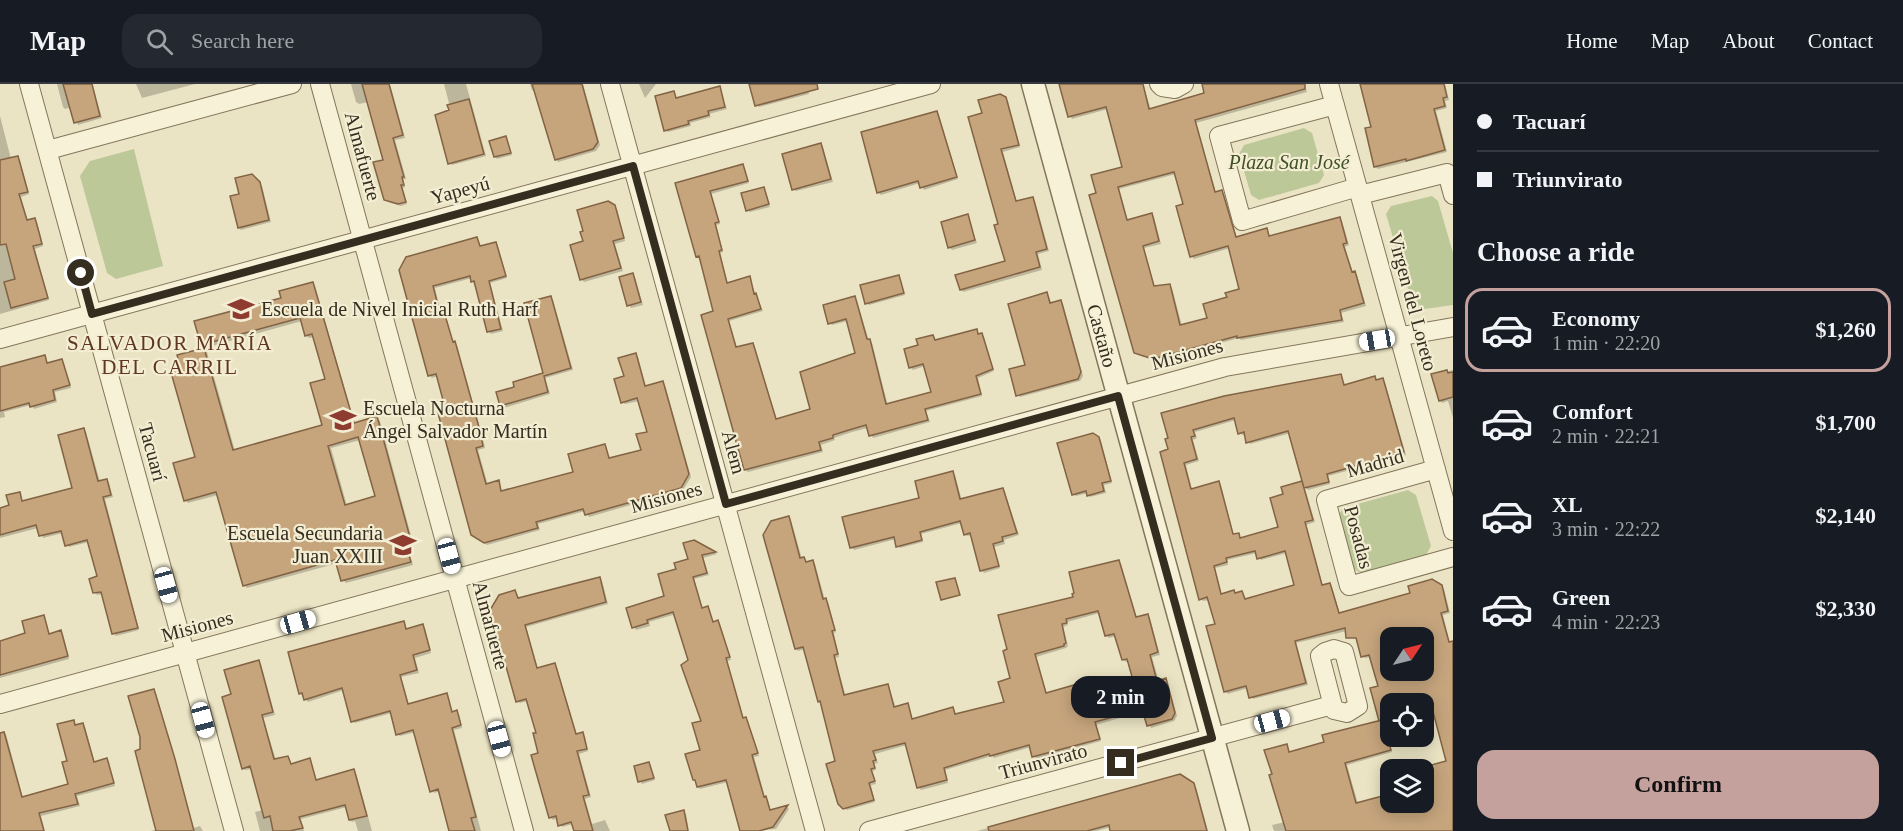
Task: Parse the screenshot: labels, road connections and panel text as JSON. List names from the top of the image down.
{
  "streets": {
    "street": [
      "Almafuerte",
      "Yapeyú",
      "Virgen del Loreto",
      "Castaño",
      "Misiones",
      "Tacuarí",
      "Alem",
      "Madrid",
      "Posadas",
      "Triunvirato"
    ]
  },
  "crossings": [
    ["Almafuerte", "Yapeyú"],
    ["Almafuerte", "Misiones"],
    ["Yapeyú", "Tacuarí"],
    ["Yapeyú", "Alem"],
    ["Virgen del Loreto", "Misiones"],
    ["Virgen del Loreto", "Madrid"],
    ["Castaño", "Misiones"],
    ["Castaño", "Triunvirato"],
    ["Misiones", "Tacuarí"],
    ["Misiones", "Alem"],
    ["Madrid", "Posadas"]
  ],
  "districts": ["SALVADOR MARÍA DEL CARRIL"],
  "parks": ["Plaza San José"],
  "places": {
    "school or university": ["Escuela de Nivel Inicial Ruth Harf", "Escuela Nocturna Ángel Salvador Martín", "Escuela Secundaria Juan XXIII"]
  },
  "north": "top right",
  "page": {
    "header": "Map",
    "search": "Search here",
    "nav": [
      "Home",
      "Map",
      "About",
      "Contact"
    ],
    "banner": ["Tacuarí", "Triunvirato"],
    "heading": "Choose a ride",
    "list": [
      {
        "name": "Economy",
        "note": "1 min · 22:20",
        "value": "$1,260"
      },
      {
        "name": "Comfort",
        "note": "2 min · 22:21",
        "value": "$1,700"
      },
      {
        "name": "XL",
        "note": "3 min · 22:22",
        "value": "$2,140"
      },
      {
        "name": "Green",
        "note": "4 min · 22:23",
        "value": "$2,330"
      }
    ],
    "bubble": "2 min",
    "buttons": "Confirm"
  }
}
